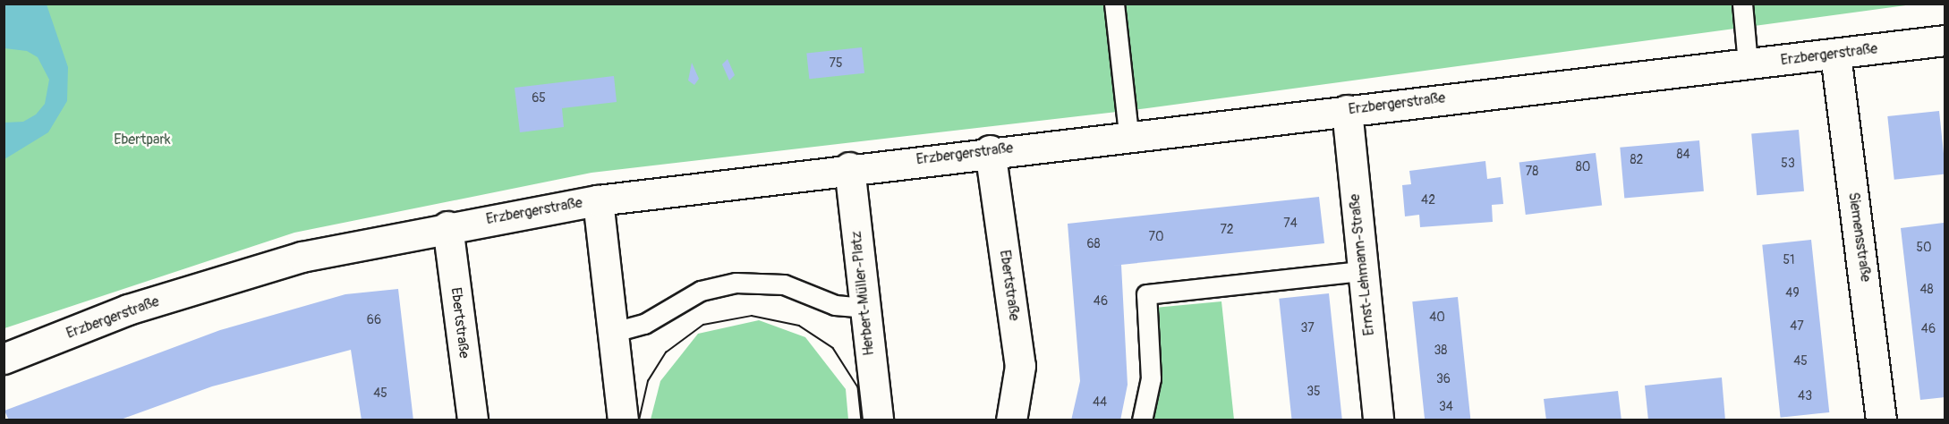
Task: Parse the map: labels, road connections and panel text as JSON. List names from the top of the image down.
{
  "streets": {
    "street": [
      "Erzbergerstraße",
      "Siemensstraße",
      "Ernst-Lehmann-Straße",
      "Ebertstraße",
      "Herbert-Müller-Platz"
    ]
  },
  "crossings": [
    ["Erzbergerstraße", "Siemensstraße"],
    ["Erzbergerstraße", "Ernst-Lehmann-Straße"],
    ["Erzbergerstraße", "Ebertstraße"],
    ["Erzbergerstraße", "Herbert-Müller-Platz"]
  ],
  "parks": ["Ebertpark"],
  "house_numbers": [
    "75",
    "65",
    "84",
    "82",
    "53",
    "80",
    "78",
    "42",
    "74",
    "72",
    "70",
    "68",
    "50",
    "51",
    "48",
    "49",
    "46",
    "40",
    "66",
    "47",
    "37",
    "46",
    "38",
    "45",
    "36",
    "35",
    "45",
    "43",
    "44",
    "34"
  ]
}
